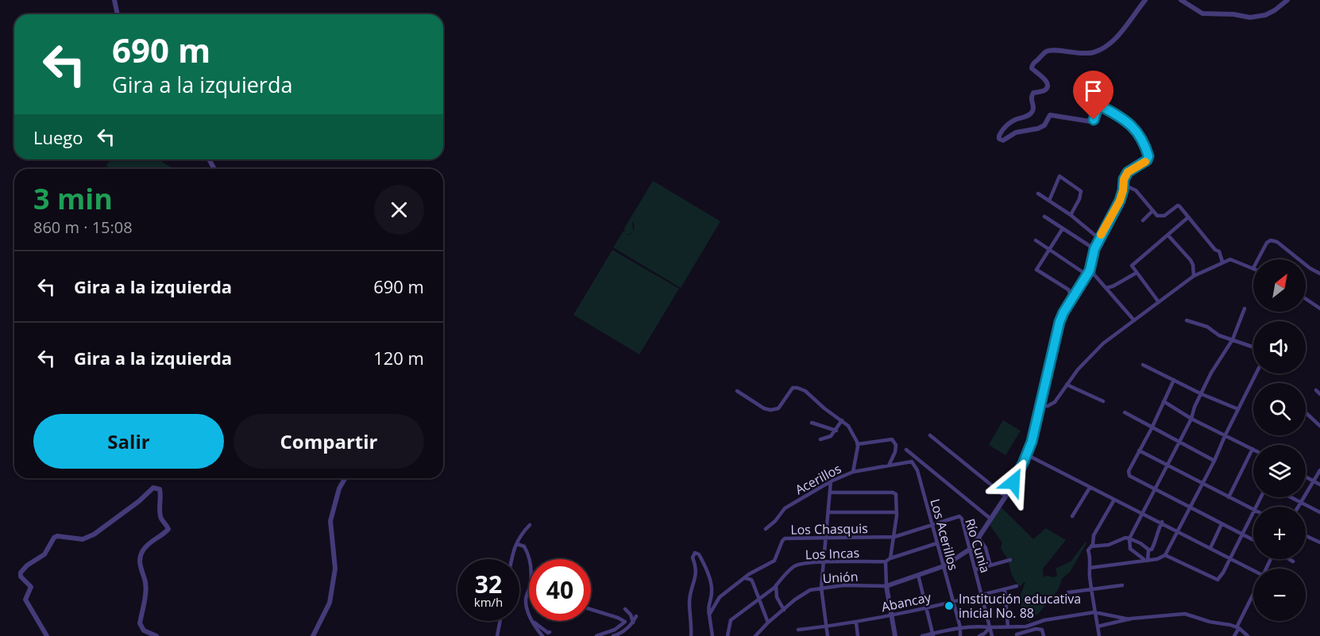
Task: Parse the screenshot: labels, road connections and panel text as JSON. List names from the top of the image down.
{
  "streets": {
    "street": [
      "Acerillos",
      "Los Chasquis",
      "Los Acerillos",
      "Río Cunia",
      "Los Incas",
      "Unión",
      "Abancay"
    ]
  },
  "crossings": [
    ["Acerillos", "Los Acerillos"],
    ["Los Chasquis", "Los Acerillos"],
    ["Los Chasquis", "Río Cunia"],
    ["Los Acerillos", "Río Cunia"],
    ["Los Acerillos", "Abancay"],
    ["Río Cunia", "Abancay"]
  ],
  "places": ["Institución educativa inicial No. 88"],
  "north": "top right",
  "page": {
    "turn": ["690 m", "Gira a la izquierda"],
    "then": "Luego",
    "heading": ["3 min", "860 m · 15:08"],
    "list": [
      {
        "name": "Gira a la izquierda",
        "value": "690 m"
      },
      {
        "name": "Gira a la izquierda",
        "value": "120 m"
      }
    ],
    "map_buttons": ["+", "−"],
    "buttons": ["Salir", "Compartir"],
    "speed": "32 km/h",
    "limit": "40"
  }
}
